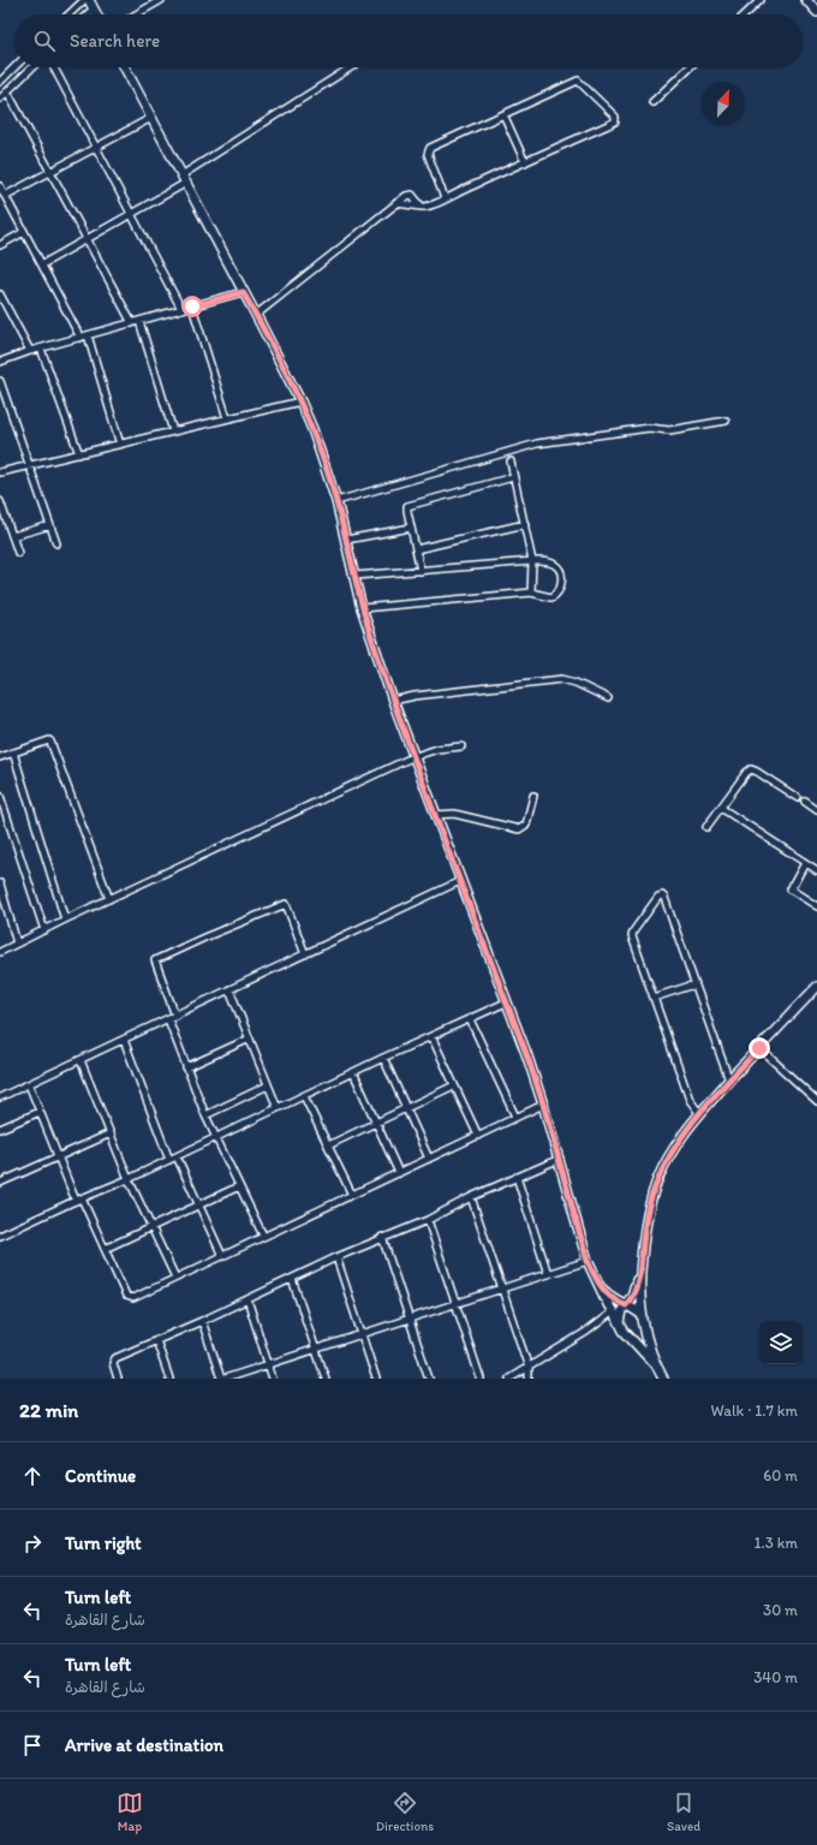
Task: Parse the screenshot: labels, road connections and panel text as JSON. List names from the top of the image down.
{
  "north": "top right",
  "page": {
    "search": "Search here",
    "heading": ["22 min", "Walk · 1.7 km"],
    "list": [
      ["Continue", "60 m"],
      ["Turn right", "1.3 km"],
      ["Turn left", "شارع القاهرة", "30 m"],
      ["Turn left", "شارع القاهرة", "340 m"],
      "Arrive at destination"
    ],
    "nav": ["Map", "Directions", "Saved"]
  }
}
